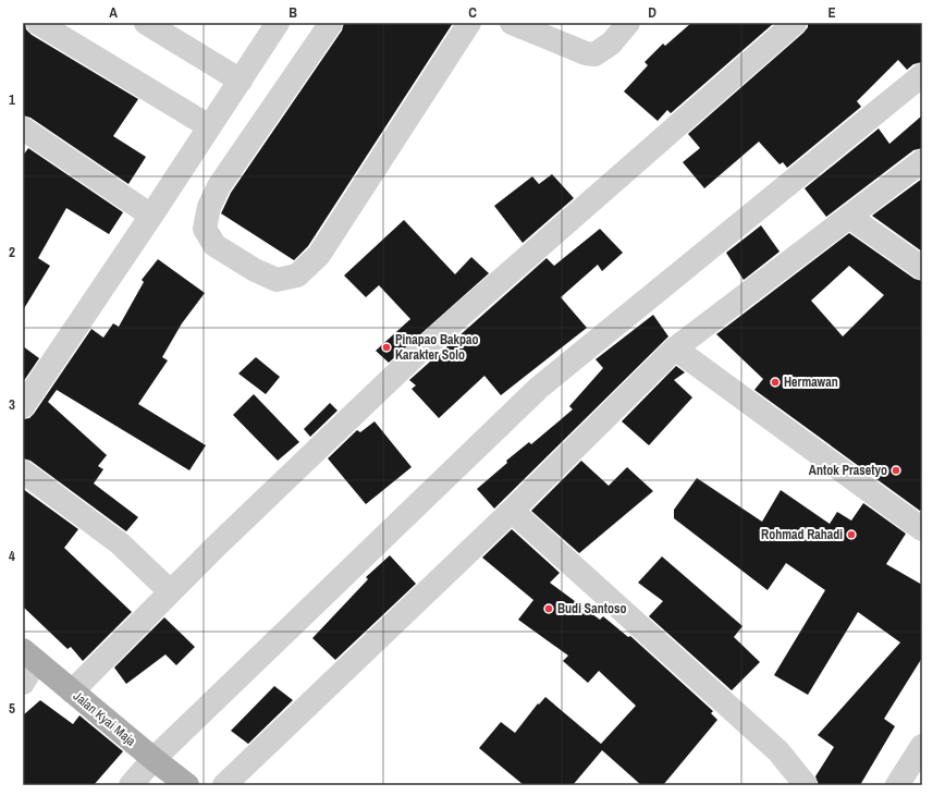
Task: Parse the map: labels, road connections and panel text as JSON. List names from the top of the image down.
{
  "streets": {
    "main road": ["Jalan Kyai Maja"]
  },
  "places": [
    "Pinapao Bakpao Karakter Solo",
    "Hermawan",
    "Antok Prasetyo",
    "Rohmad Rahadi",
    "Budi Santoso"
  ],
  "grid": {
    "columns": [
      "A",
      "B",
      "C",
      "D",
      "E"
    ],
    "rows": [
      "1",
      "2",
      "3",
      "4",
      "5"
    ]
  }
}
